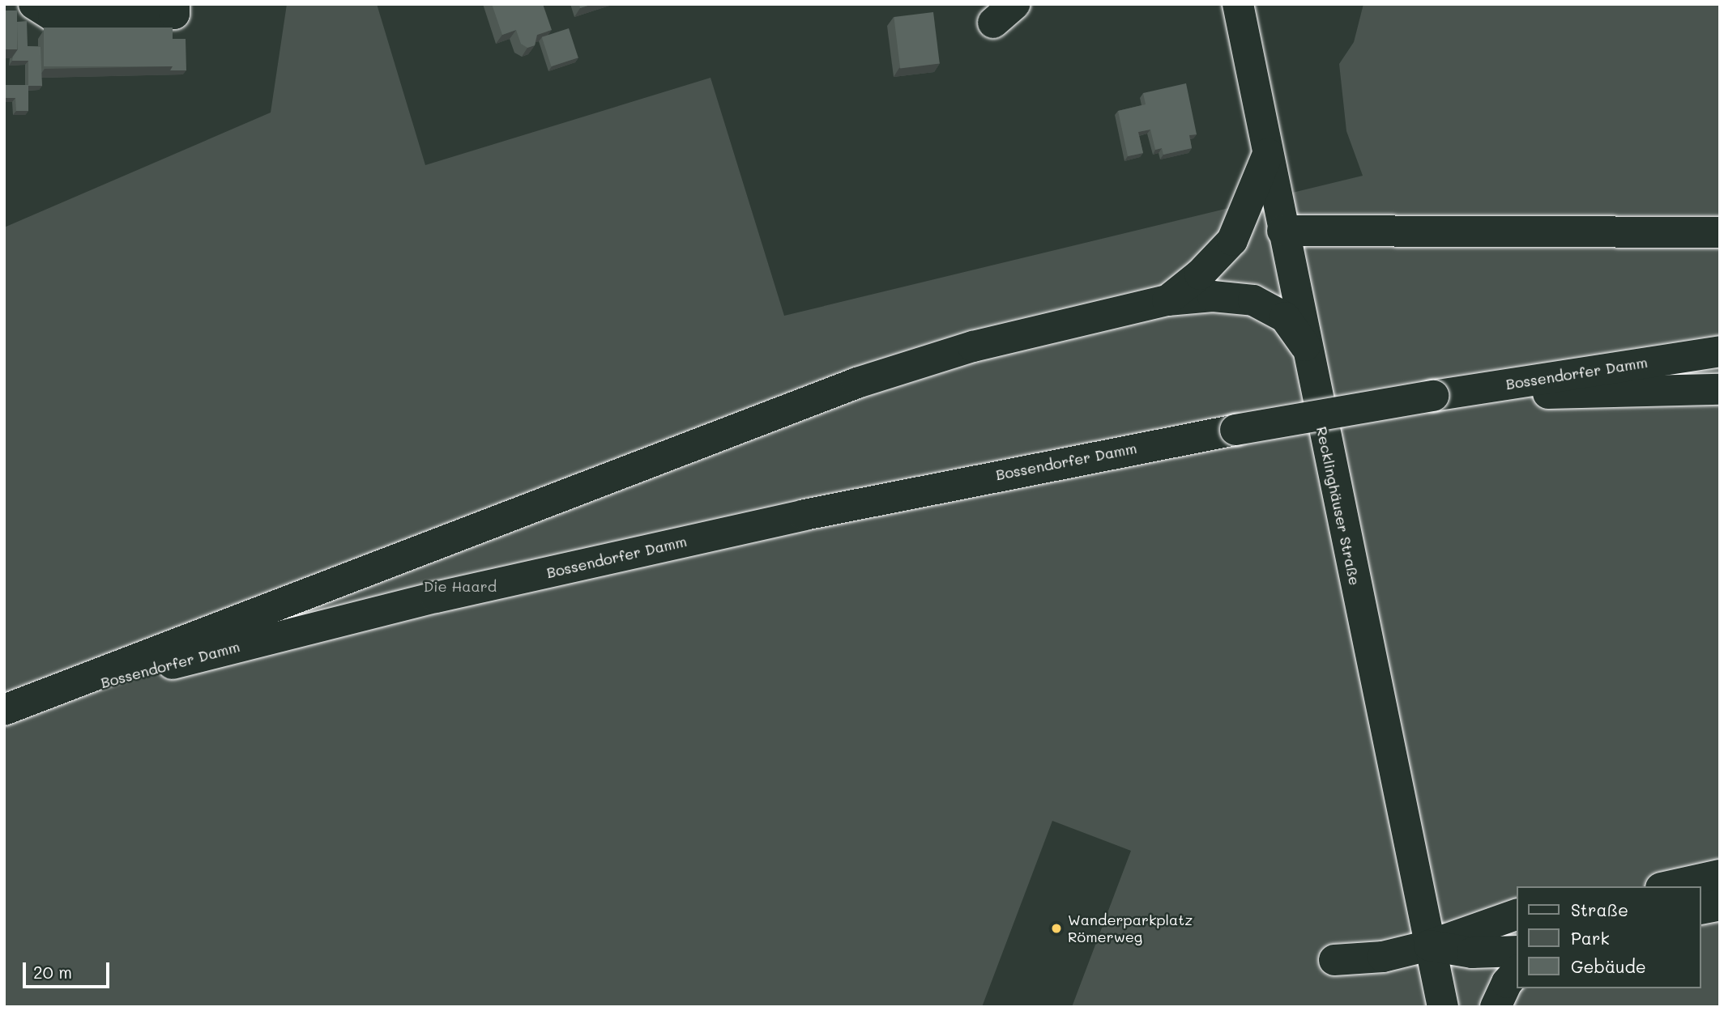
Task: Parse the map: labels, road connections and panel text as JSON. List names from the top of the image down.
{
  "streets": {
    "main road": ["Bossendorfer Damm", "Recklinghäuser Straße"]
  },
  "parks": ["Die Haard"],
  "places": ["Wanderparkplatz Römerweg"],
  "legend": ["Straße", "Park", "Gebäude"],
  "scale_bar": "20 m"
}
